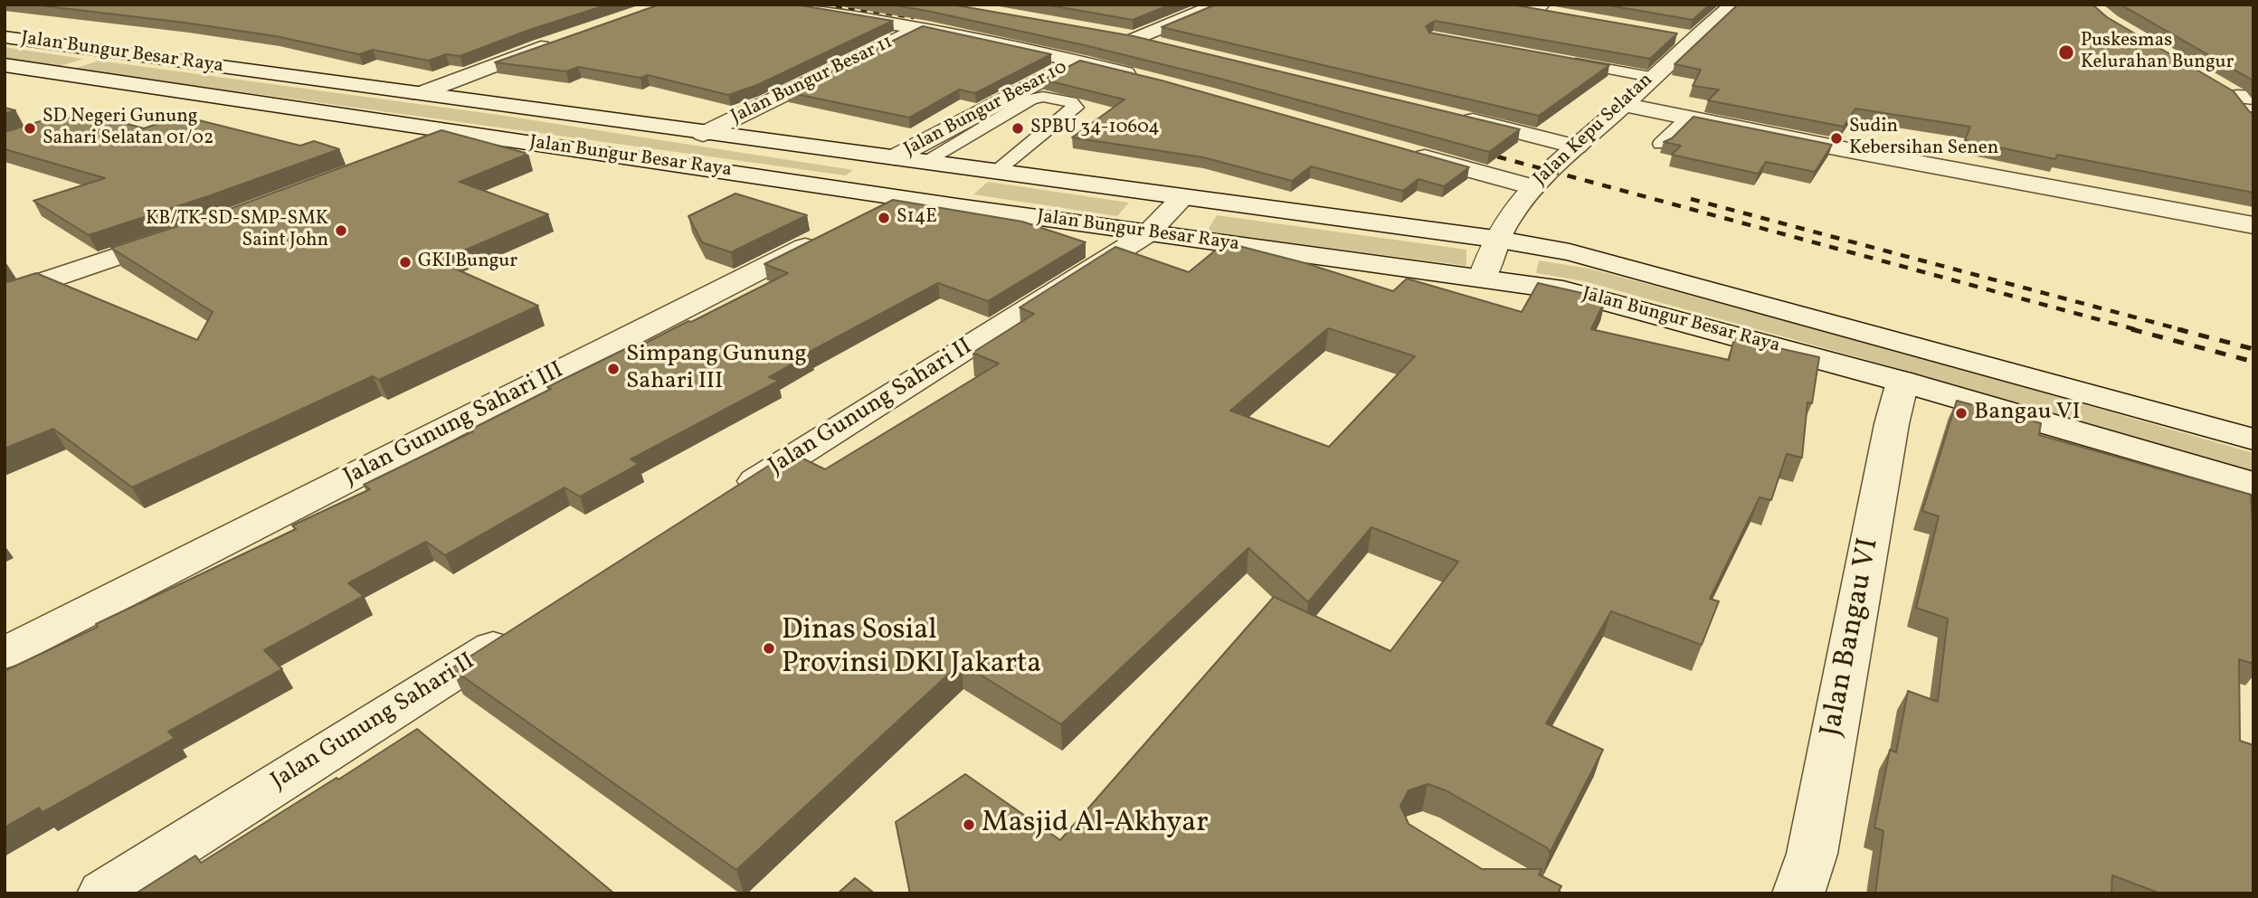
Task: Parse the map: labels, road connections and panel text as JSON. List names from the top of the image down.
{
  "streets": {
    "street": [
      "Jalan Bungur Besar Raya",
      "Jalan Bungur Besar 11",
      "Jalan Bungur Besar 10",
      "Jalan Kepu Selatan",
      "Jalan Gunung Sahari II",
      "Jalan Gunung Sahari III",
      "Jalan Bangau VI"
    ]
  },
  "crossings": [
    ["Jalan Bungur Besar Raya", "Jalan Bungur Besar 11"],
    ["Jalan Bungur Besar Raya", "Jalan Bungur Besar 10"],
    ["Jalan Bungur Besar Raya", "Jalan Kepu Selatan"],
    ["Jalan Bungur Besar Raya", "Jalan Gunung Sahari II"],
    ["Jalan Bungur Besar Raya", "Jalan Gunung Sahari III"],
    ["Jalan Bungur Besar Raya", "Jalan Bangau VI"]
  ],
  "places": [
    "Puskesmas Kelurahan Bungur",
    "SD Negeri Gunung Sahari Selatan 01/02",
    "SPBU 34-10604",
    "Sudin Kebersihan Senen",
    "S14E",
    "KB/TK-SD-SMP-SMK Saint John",
    "GKI Bungur",
    "Simpang Gunung Sahari III",
    "Bangau VI",
    "Dinas Sosial Provinsi DKI Jakarta",
    "Masjid Al-Akhyar"
  ]
}
